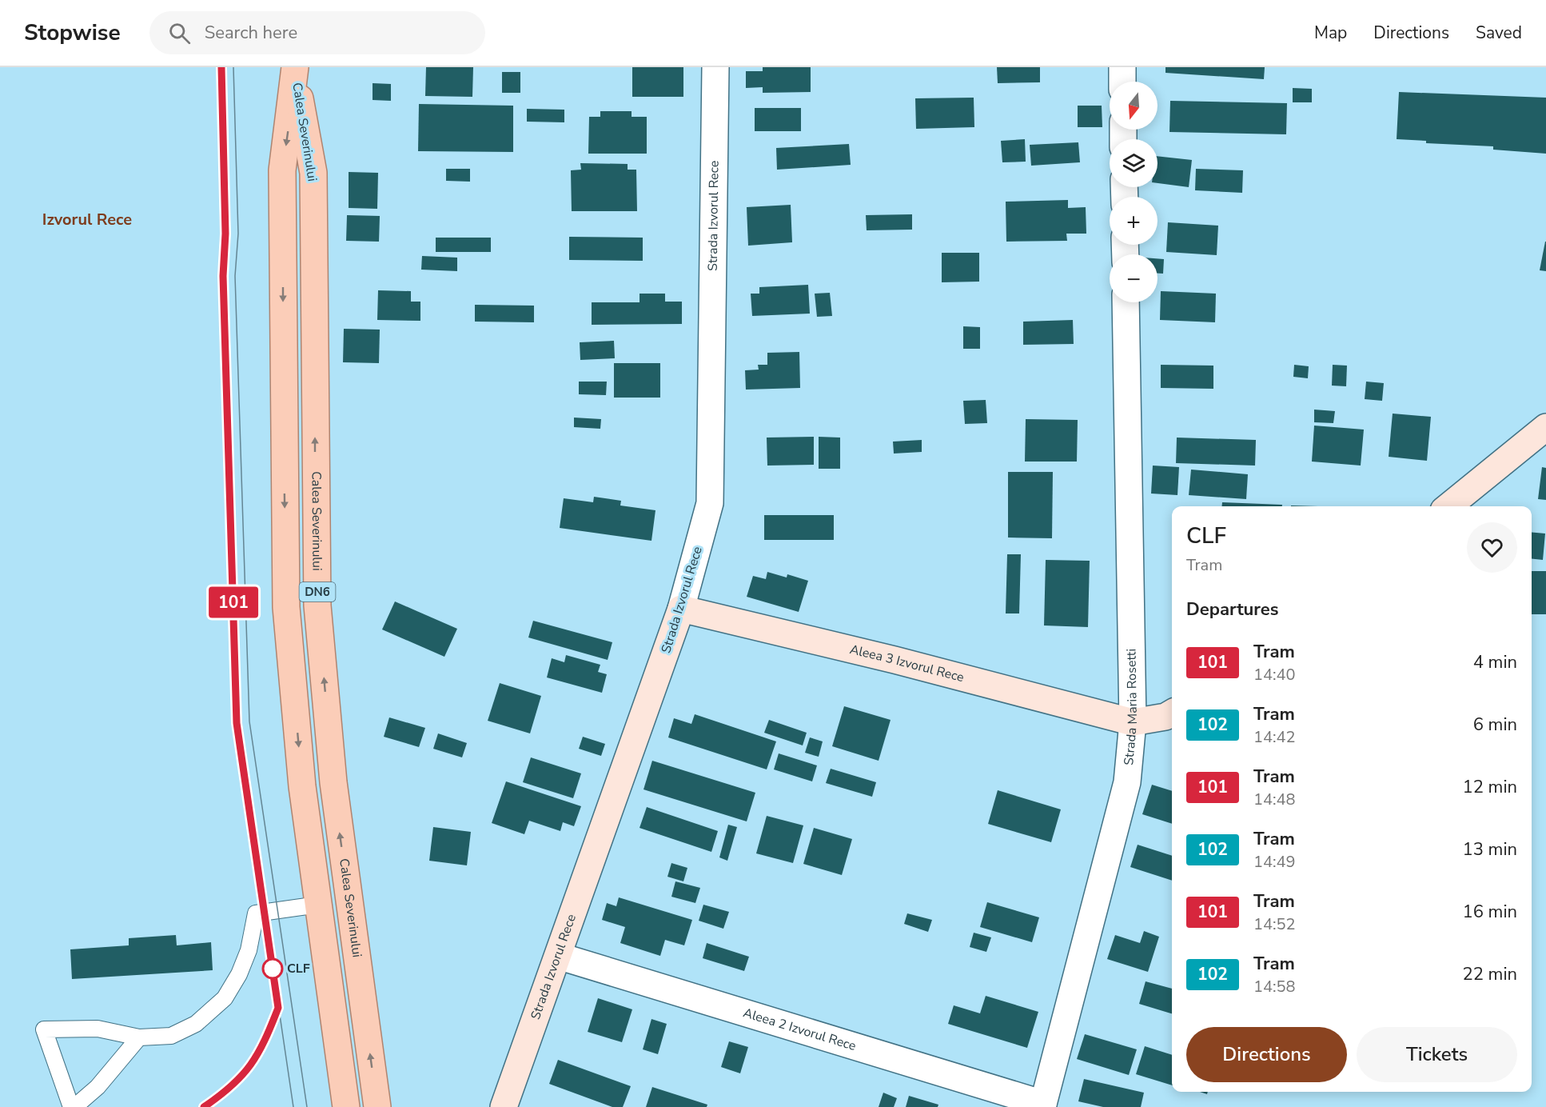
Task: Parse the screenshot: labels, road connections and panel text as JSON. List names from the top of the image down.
{
  "streets": {
    "main road": ["Calea Severinului", "DN6"],
    "street": [
      "Strada Izvorul Rece",
      "Aleea 3 Izvorul Rece",
      "Strada Maria Rosetti",
      "Aleea 2 Izvorul Rece"
    ]
  },
  "crossings": [
    ["Strada Izvorul Rece", "Aleea 3 Izvorul Rece"],
    ["Strada Izvorul Rece", "Aleea 2 Izvorul Rece"],
    ["Aleea 3 Izvorul Rece", "Strada Maria Rosetti"],
    ["Strada Maria Rosetti", "Aleea 2 Izvorul Rece"]
  ],
  "districts": ["Izvorul Rece"],
  "places": ["CLF"],
  "lines": ["tram line 101"],
  "north": "bottom",
  "page": {
    "header": "Stopwise",
    "search": "Search here",
    "nav": ["Map", "Directions", "Saved"],
    "on_map": "101",
    "map_buttons": ["+", "−"],
    "heading": [
      ["CLF", "Tram"],
      "Departures"
    ],
    "list": [
      {
        "mark": "101",
        "name": "Tram",
        "note": "14:40",
        "value": "4 min"
      },
      {
        "mark": "102",
        "name": "Tram",
        "note": "14:42",
        "value": "6 min"
      },
      {
        "mark": "101",
        "name": "Tram",
        "note": "14:48",
        "value": "12 min"
      },
      {
        "mark": "102",
        "name": "Tram",
        "note": "14:49",
        "value": "13 min"
      },
      {
        "mark": "101",
        "name": "Tram",
        "note": "14:52",
        "value": "16 min"
      },
      {
        "mark": "102",
        "name": "Tram",
        "note": "14:58",
        "value": "22 min"
      }
    ],
    "buttons": ["Directions", "Tickets"]
  }
}
